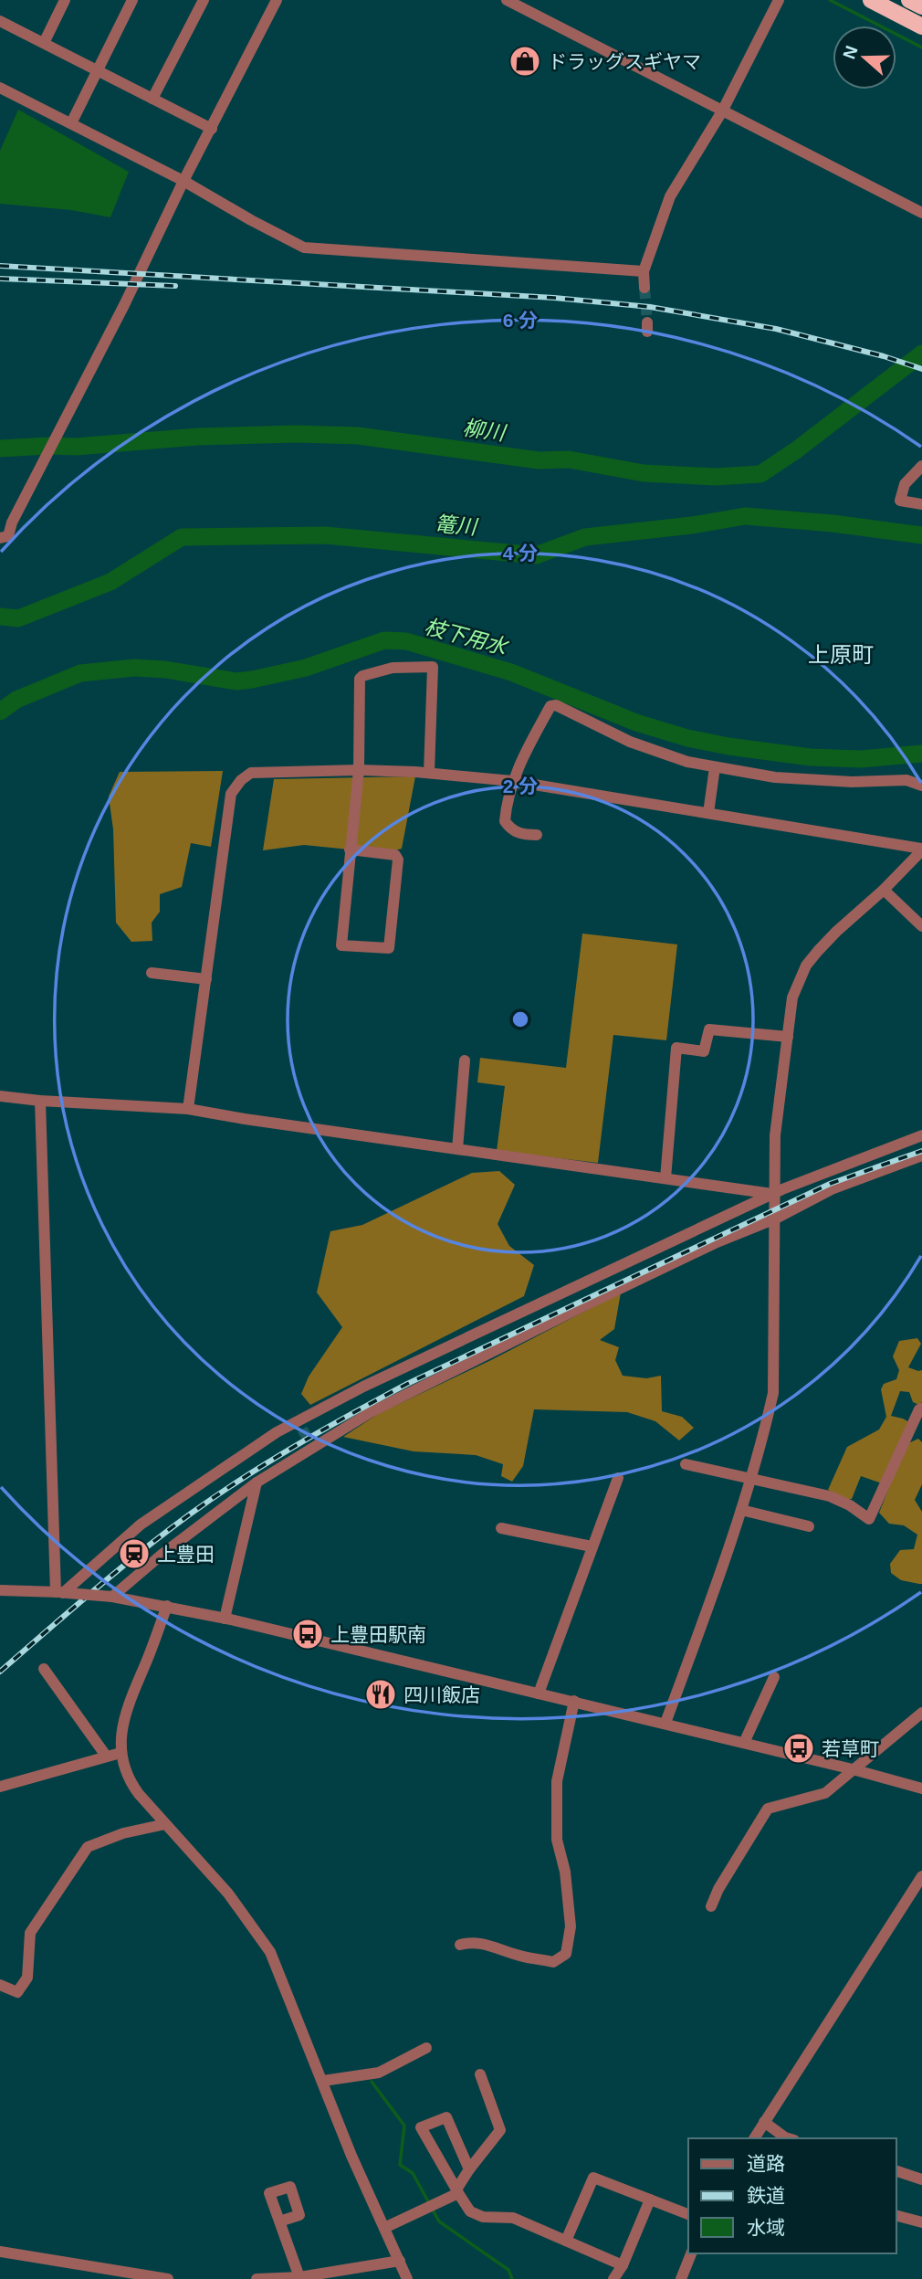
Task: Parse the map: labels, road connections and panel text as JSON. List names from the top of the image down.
{
  "districts": ["上原町"],
  "water": ["柳川", "篭川", "枝下用水"],
  "places": {
    "shop": ["ドラッグスギヤマ"],
    "station": ["上豊田"],
    "bus stop": ["上豊田駅南", "若草町"],
    "restaurant": ["四川飯店"]
  },
  "legend": ["道路", "鉄道", "水域"],
  "north": "left",
  "rings": ["6 分", "4 分", "2 分"]
}
